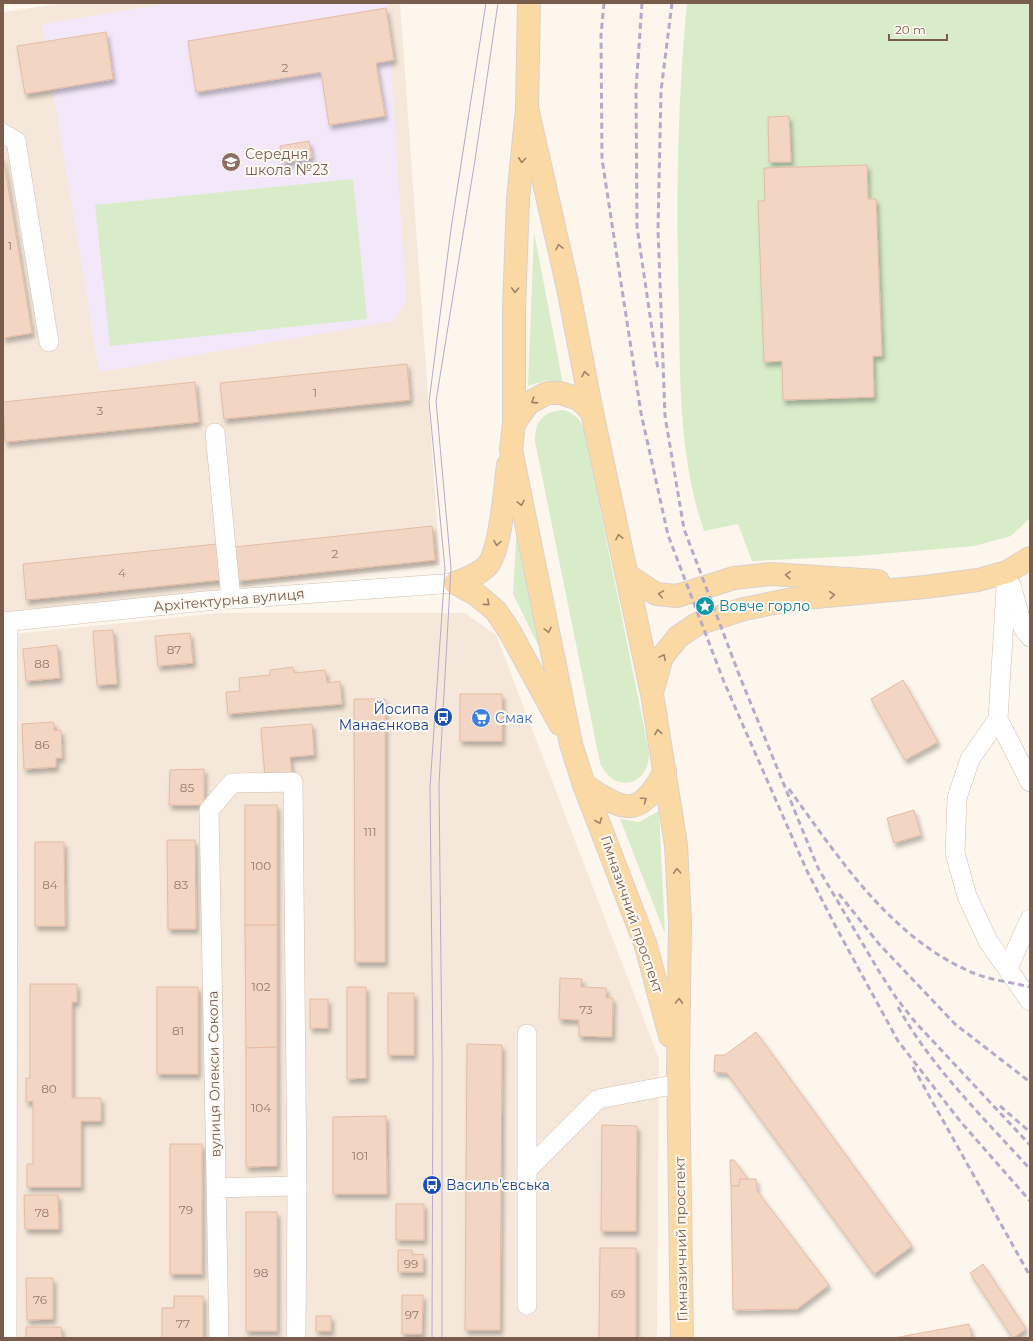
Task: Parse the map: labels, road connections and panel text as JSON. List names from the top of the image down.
{
  "streets": {
    "main road": ["Гімназичний проспект"],
    "street": ["Архітектурна вулиця", "вулиця Олекси Сокола"]
  },
  "places": {
    "school or university": ["Середня школа №23"],
    "place": ["Вовче горло"],
    "bus stop": ["Йосипа Манаєнкова", "Василь'євська"],
    "supermarket": ["Смак"]
  },
  "house_numbers": [
    "2",
    "1",
    "1",
    "3",
    "2",
    "4",
    "87",
    "88",
    "86",
    "85",
    "111",
    "100",
    "84",
    "83",
    "102",
    "73",
    "81",
    "80",
    "104",
    "101",
    "79",
    "78",
    "99",
    "98",
    "69",
    "76",
    "97",
    "77"
  ],
  "scale_bar": "20 m"
}
